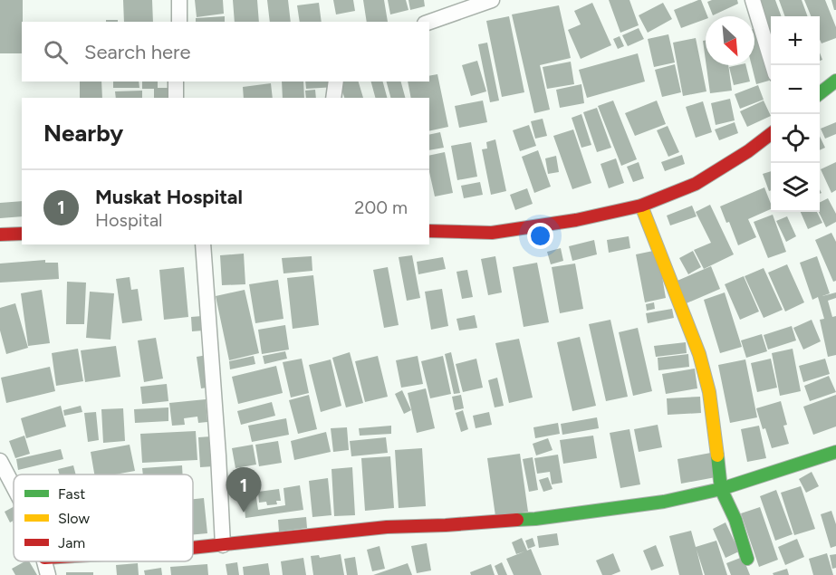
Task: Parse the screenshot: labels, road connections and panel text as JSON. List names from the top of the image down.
{
  "legend": ["Fast", "Slow", "Jam"],
  "north": "bottom right",
  "page": {
    "map_buttons": ["+", "−"],
    "search": "Search here",
    "heading": "Nearby",
    "list": [
      {
        "mark": "1",
        "name": "Muskat Hospital",
        "note": "Hospital",
        "value": "200 m"
      }
    ],
    "pins": "1"
  }
}
